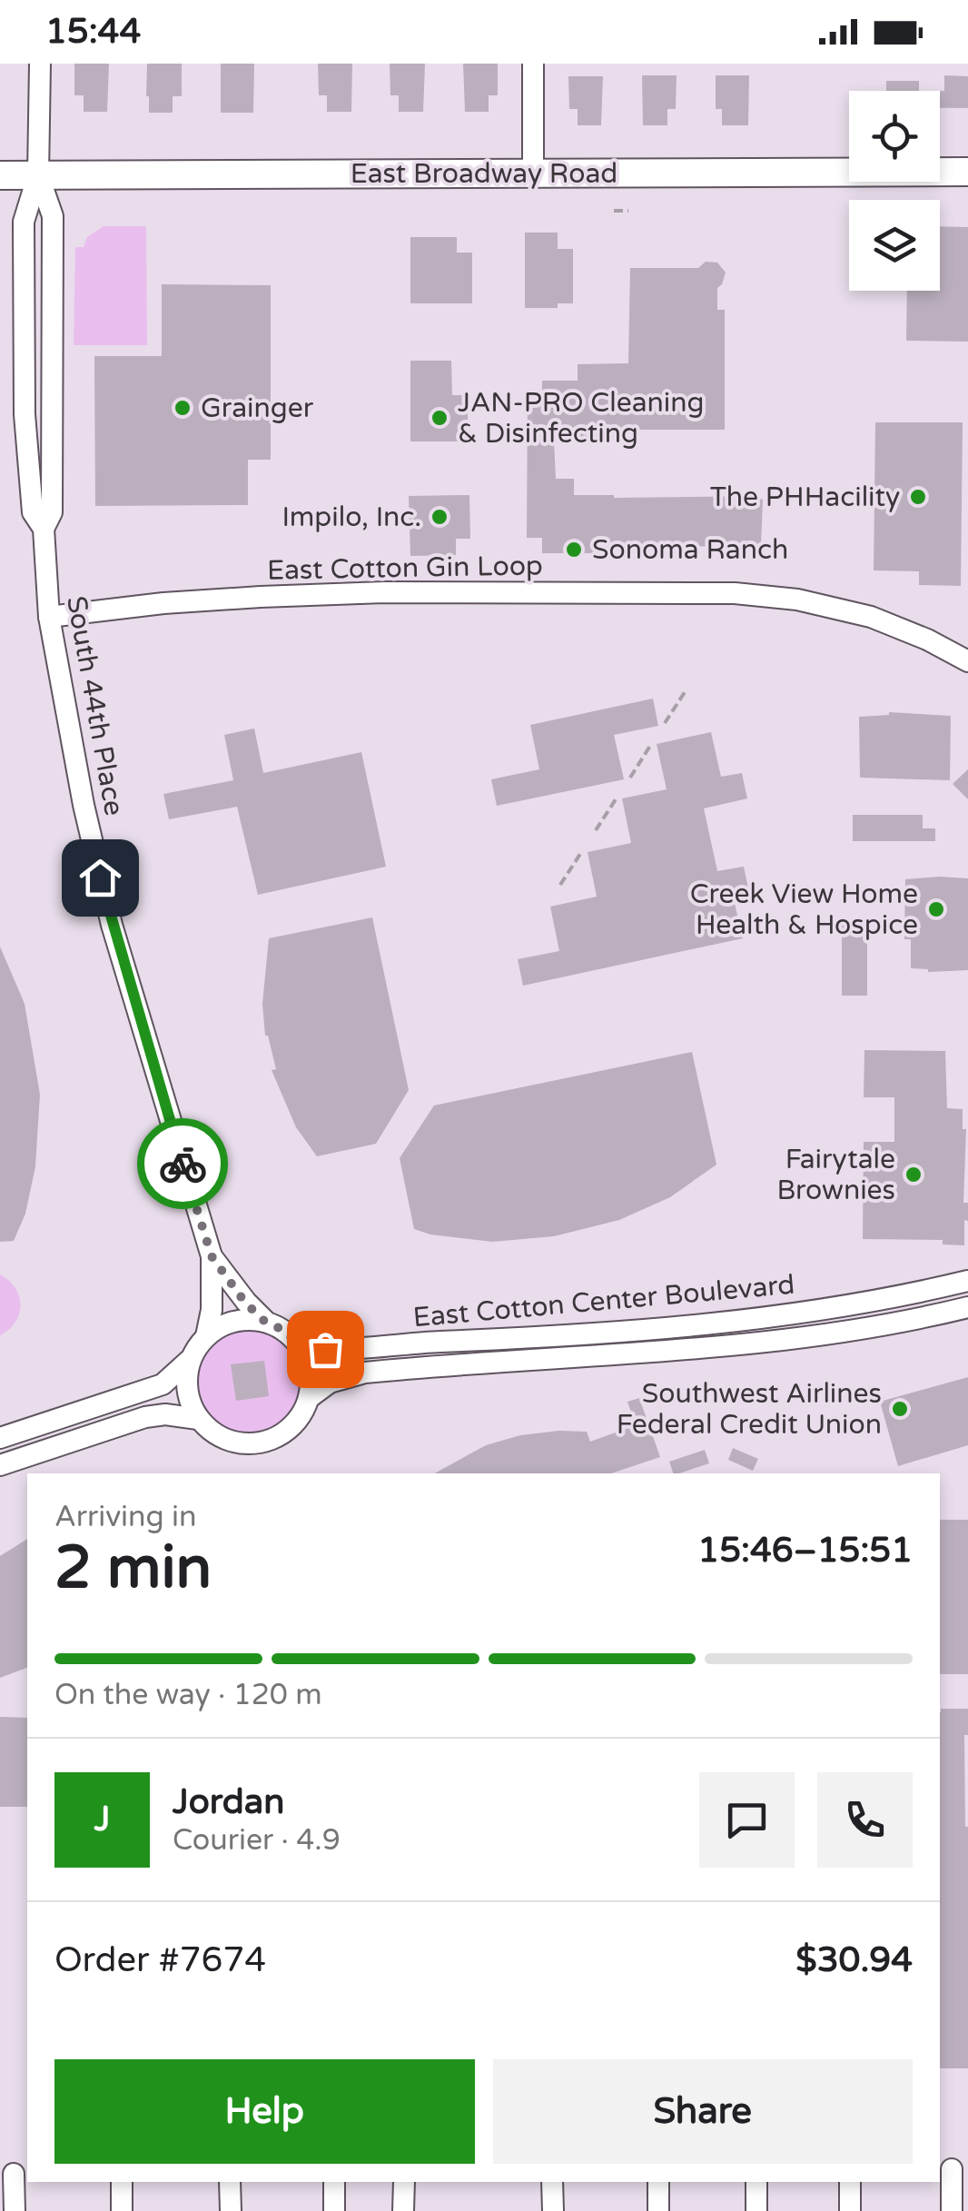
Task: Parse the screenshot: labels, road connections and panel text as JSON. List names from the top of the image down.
{
  "streets": {
    "main road": ["East Broadway Road"],
    "street": ["East Cotton Gin Loop", "South 44th Place", "East Cotton Center Boulevard"]
  },
  "crossings": [
    ["East Broadway Road", "South 44th Place"],
    ["East Cotton Gin Loop", "South 44th Place"],
    ["South 44th Place", "East Cotton Center Boulevard"]
  ],
  "places": [
    "Grainger",
    "JAN-PRO Cleaning & Disinfecting",
    "The PHHacility",
    "Impilo, Inc.",
    "Sonoma Ranch",
    "Creek View Home Health & Hospice",
    "Fairytale Brownies",
    "Southwest Airlines Federal Credit Union"
  ],
  "page": {
    "status": "15:44",
    "heading": ["2 min", "Arriving in", "15:46–15:51"],
    "panel": [
      "Jordan",
      "Courier · 4.9",
      "Order #7674",
      "$30.94"
    ],
    "bar": "On the way · 120 m",
    "round": "J",
    "buttons": ["Help", "Share"]
  }
}
